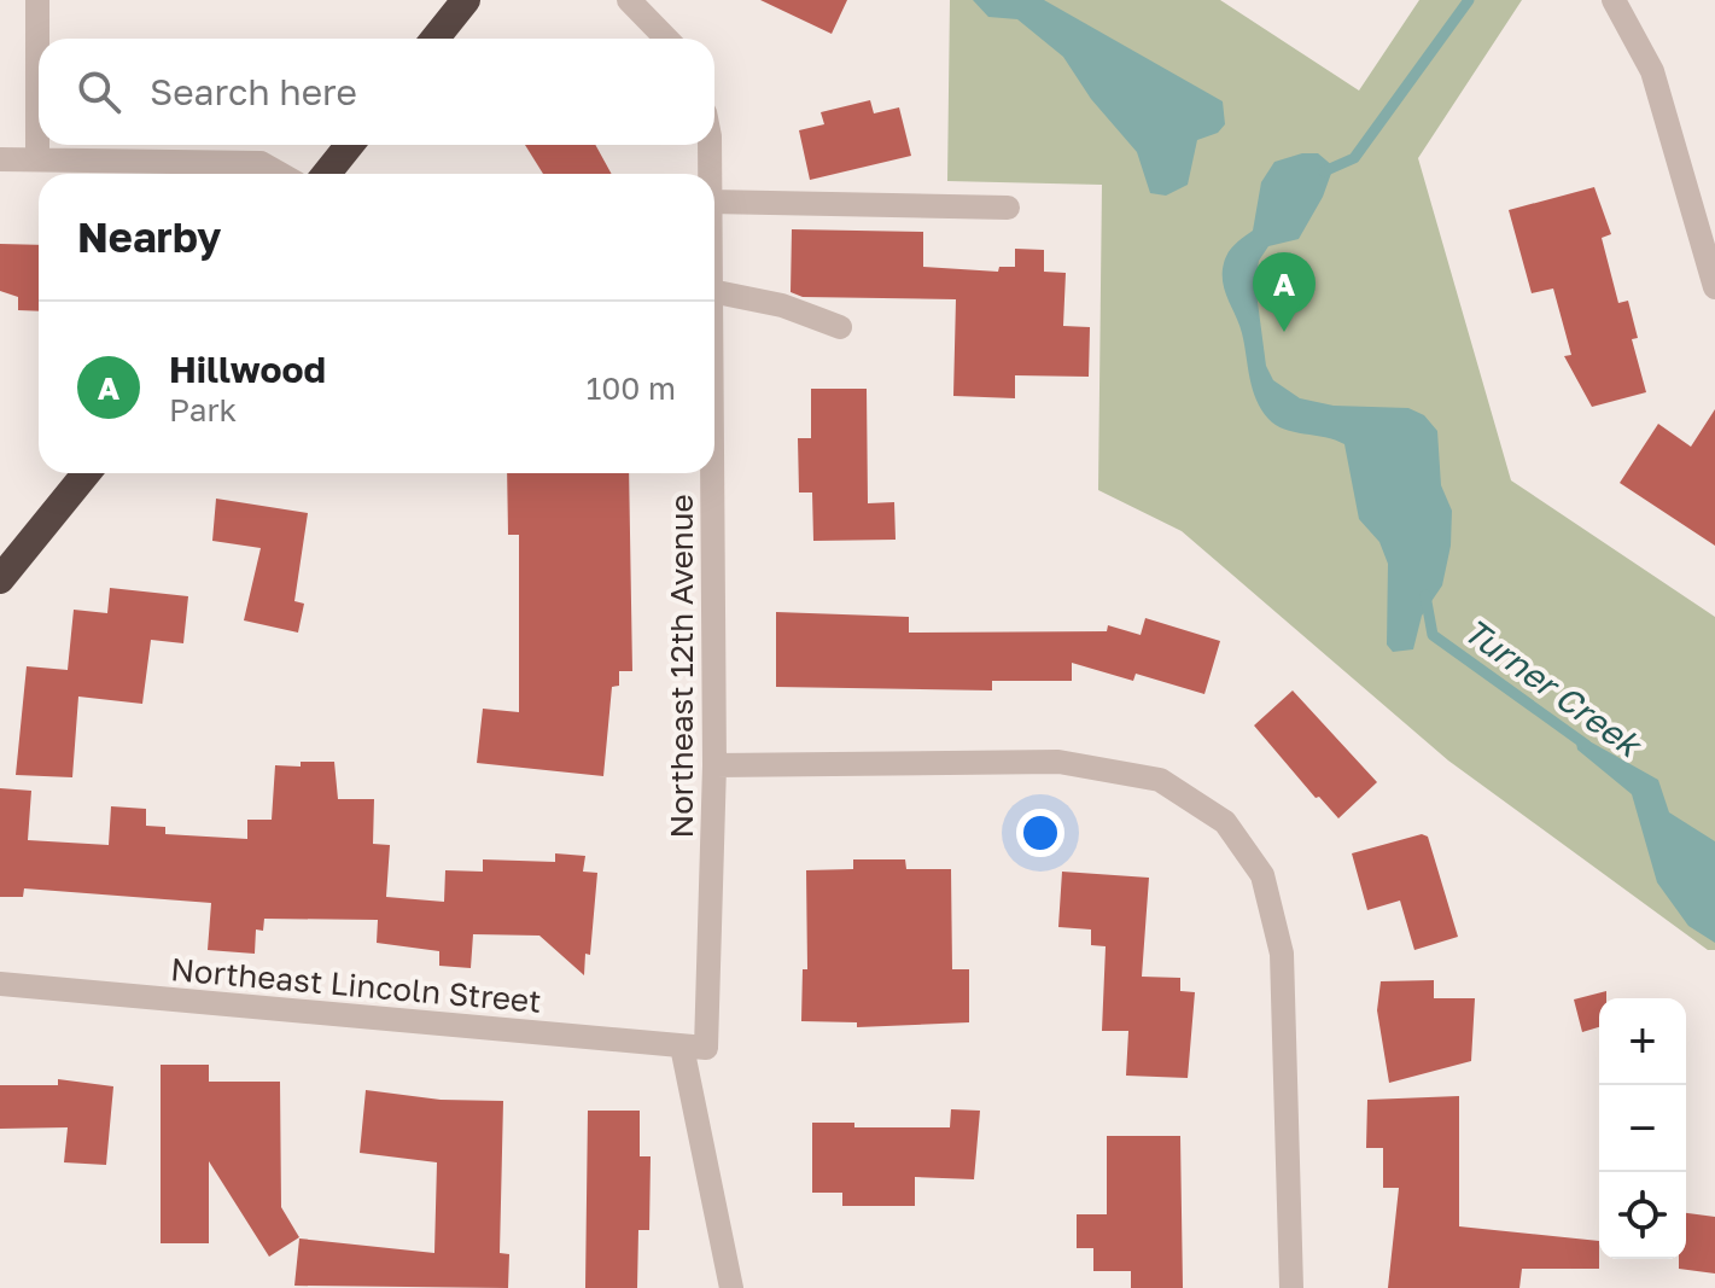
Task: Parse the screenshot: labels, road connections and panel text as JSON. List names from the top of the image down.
{
  "streets": {
    "street": ["Northeast 12th Avenue", "Northeast Lincoln Street"]
  },
  "crossings": [
    ["Northeast 12th Avenue", "Northeast Lincoln Street"]
  ],
  "water": ["Turner Creek"],
  "page": {
    "search": "Search here",
    "heading": "Nearby",
    "pins": "A",
    "list": [
      {
        "mark": "A",
        "name": "Hillwood",
        "note": "Park",
        "value": "100 m"
      }
    ],
    "map_buttons": ["+", "−"]
  }
}
